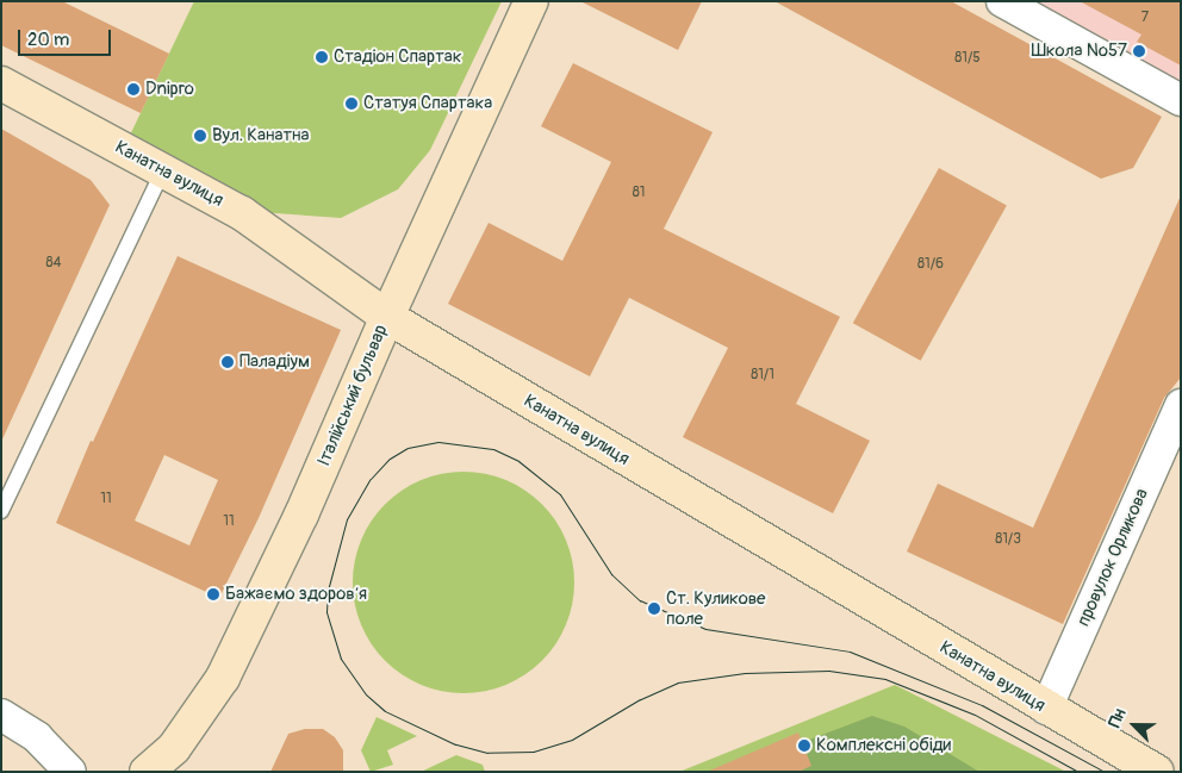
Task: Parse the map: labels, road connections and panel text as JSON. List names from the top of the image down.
{
  "streets": {
    "main road": ["Канатна вулиця", "Італійський бульвар"],
    "street": ["провулок Орликова"]
  },
  "crossings": [
    ["Канатна вулиця", "Італійський бульвар"],
    ["Канатна вулиця", "провулок Орликова"]
  ],
  "places": [
    "Школа №57",
    "Стадіон Спартак",
    "Dnipro",
    "Статуя Спартака",
    "Вул. Канатна",
    "Паладіум",
    "Бажаємо здоровʼя",
    "Ст. Куликове поле",
    "Комплексні обіди"
  ],
  "house_numbers": [
    "7",
    "81/5",
    "81",
    "84",
    "81/6",
    "81/1",
    "11",
    "11",
    "81/3"
  ],
  "scale_bar": "20 m",
  "north": "top left"
}
